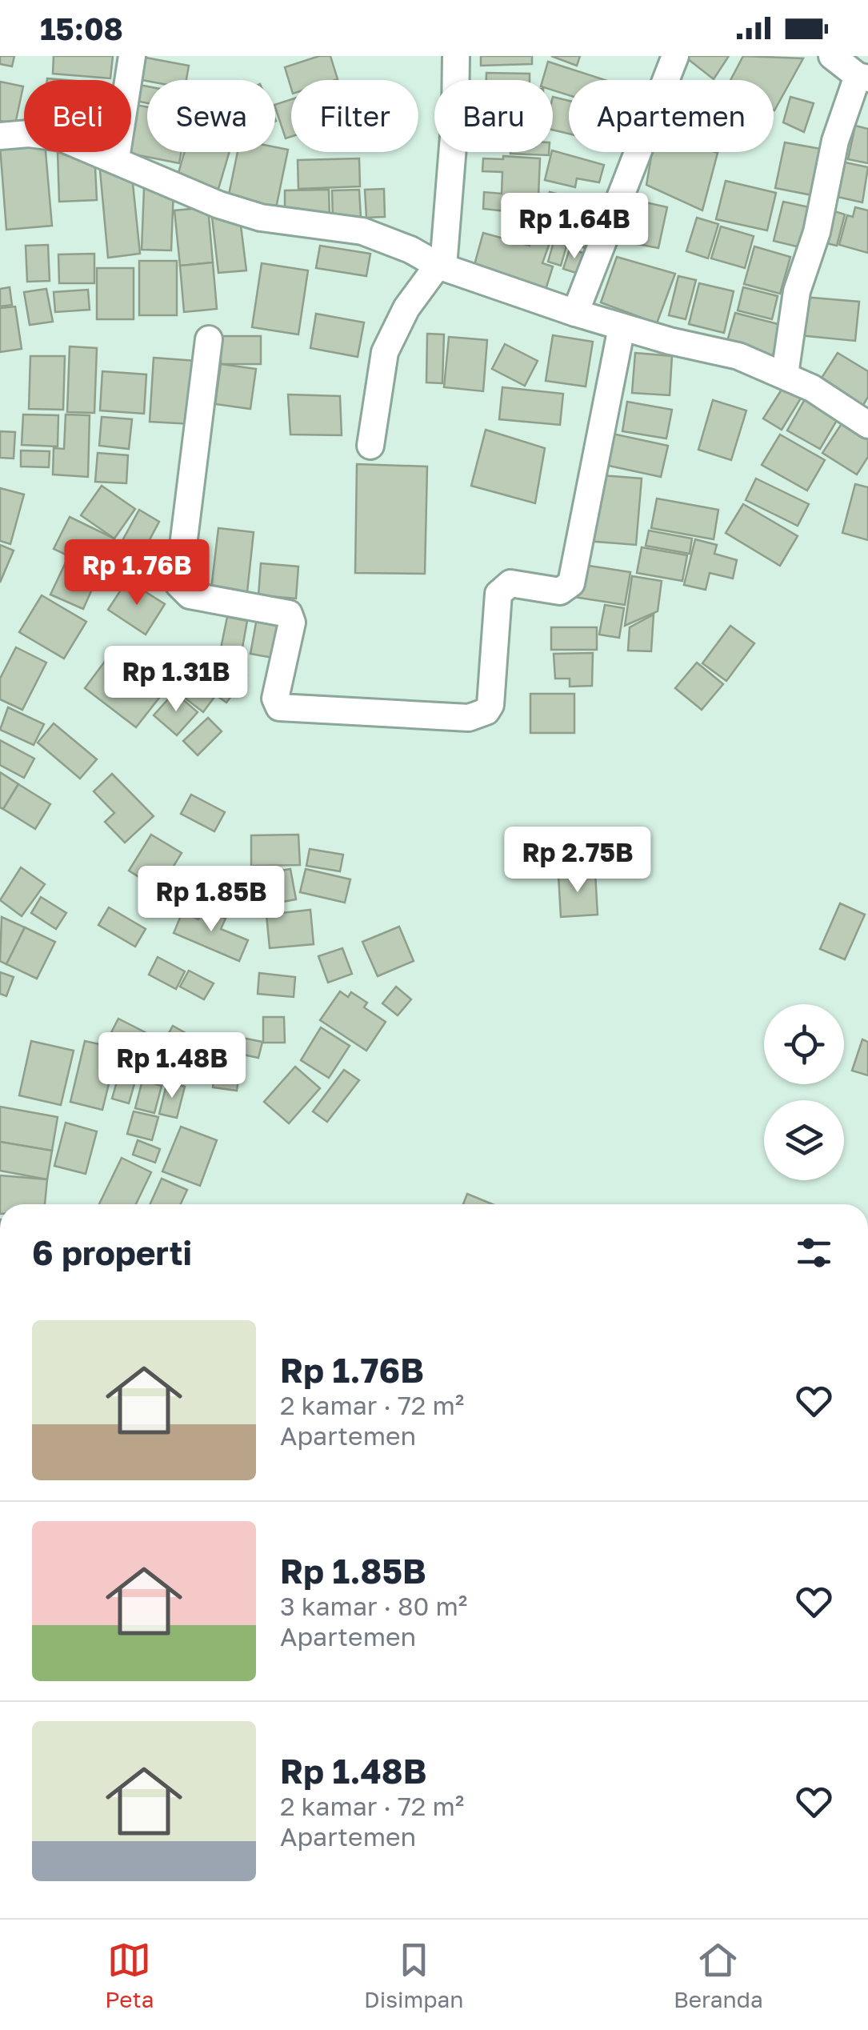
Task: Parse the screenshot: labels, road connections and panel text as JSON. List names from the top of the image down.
{
  "page": {
    "status": "15:08",
    "chip": [
      "Beli",
      "Sewa",
      "Filter",
      "Baru",
      "Apartemen"
    ],
    "price": [
      "Rp 1.64B",
      "Rp 1.76B",
      "Rp 1.31B",
      "Rp 2.75B",
      "Rp 1.85B",
      "Rp 1.48B"
    ],
    "heading": "6 properti",
    "list": [
      {
        "name": "Rp 1.76B",
        "note": "2 kamar · 72 m² · Apartemen"
      },
      {
        "name": "Rp 1.85B",
        "note": "3 kamar · 80 m² · Apartemen"
      },
      {
        "name": "Rp 1.48B",
        "note": "2 kamar · 72 m² · Apartemen"
      }
    ],
    "tabs": ["Peta", "Disimpan", "Beranda"]
  }
}
